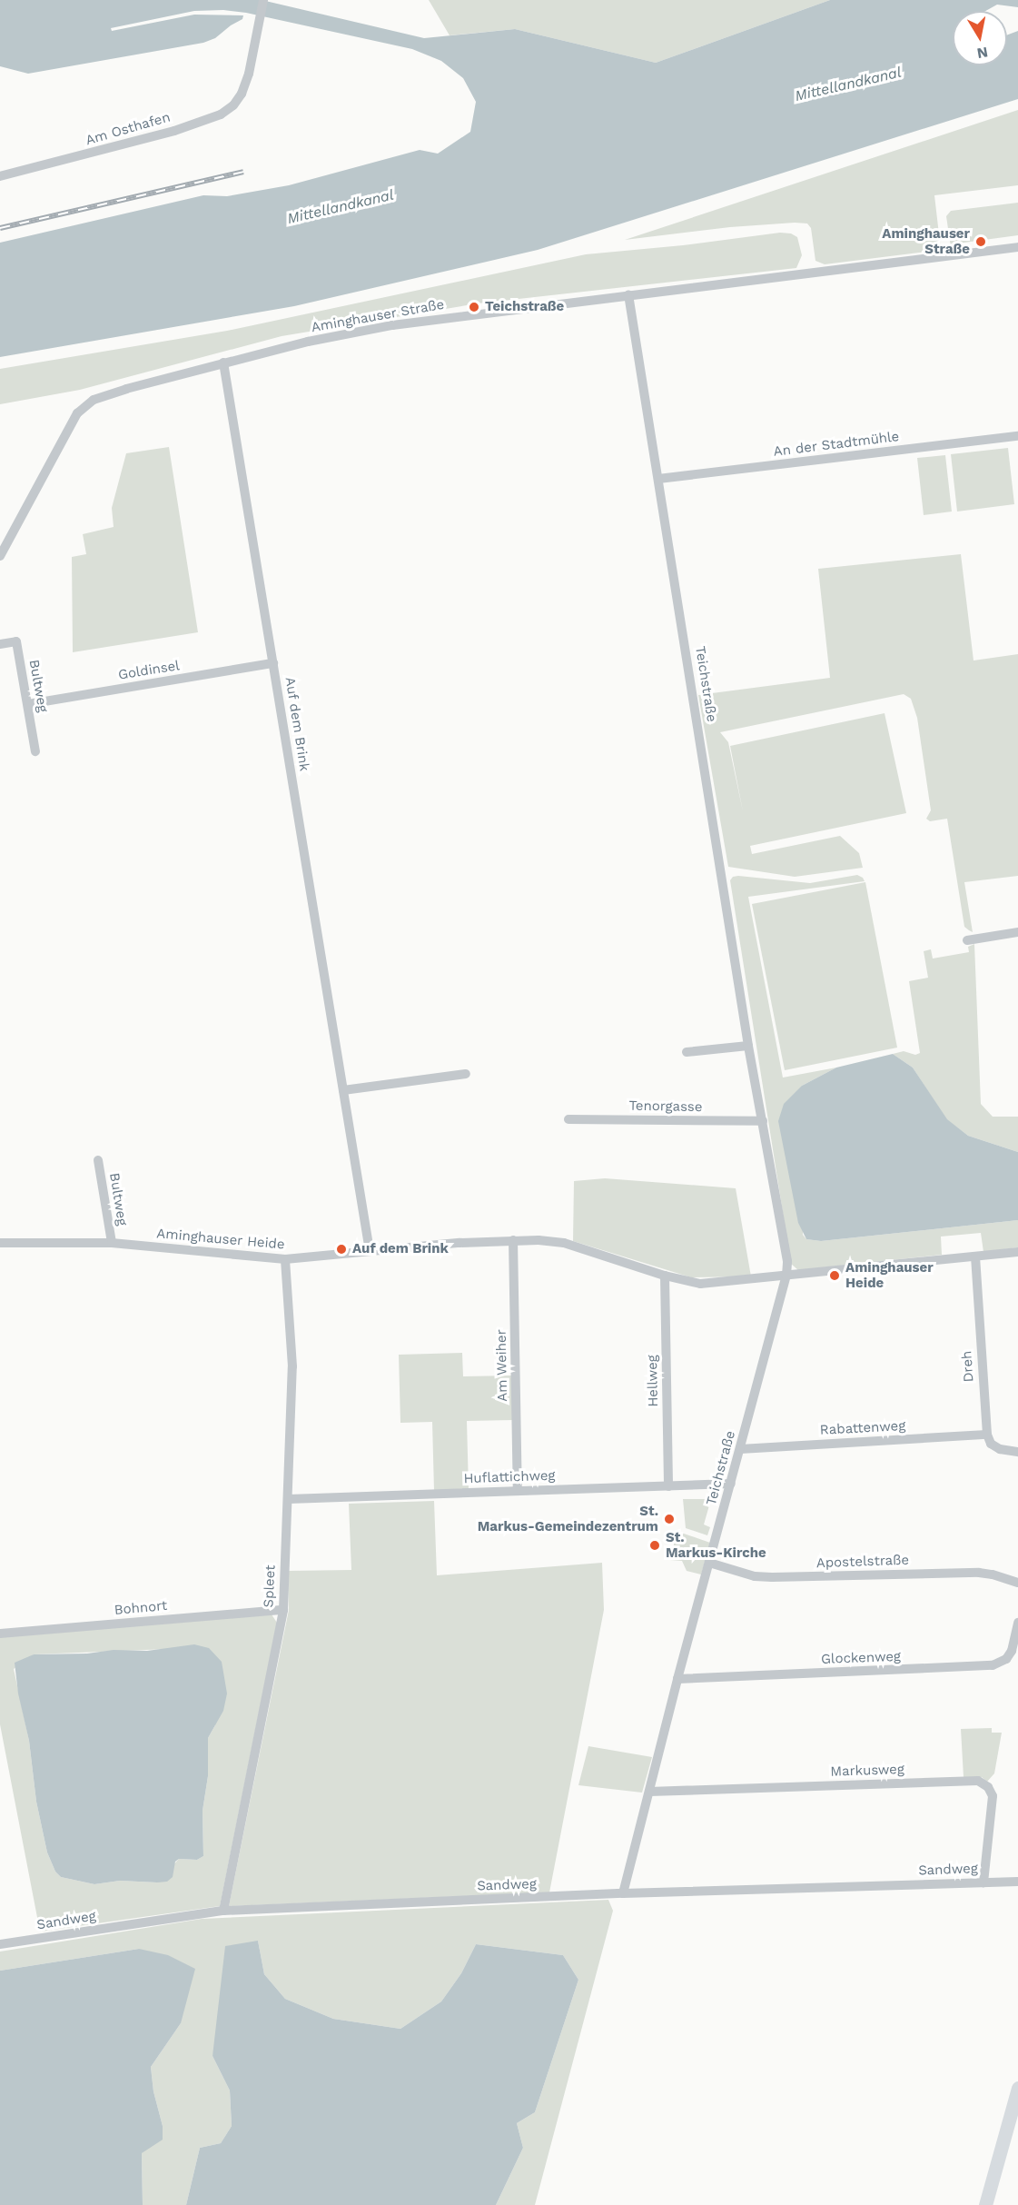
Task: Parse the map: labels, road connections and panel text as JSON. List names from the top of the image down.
{
  "streets": {
    "street": [
      "Am Osthafen",
      "Aminghauser Straße",
      "An der Stadtmühle",
      "Goldinsel",
      "Teichstraße",
      "Bultweg",
      "Auf dem Brink",
      "Tenorgasse",
      "Aminghauser Heide",
      "Am Weiher",
      "Dreh",
      "Hellweg",
      "Rabattenweg",
      "Huflattichweg",
      "Apostelstraße",
      "Spleet",
      "Bohnort",
      "Glockenweg",
      "Markusweg",
      "Sandweg"
    ]
  },
  "crossings": [
    ["Aminghauser Straße", "Teichstraße"],
    ["Aminghauser Straße", "Auf dem Brink"],
    ["An der Stadtmühle", "Teichstraße"],
    ["Goldinsel", "Bultweg"],
    ["Goldinsel", "Auf dem Brink"],
    ["Teichstraße", "Tenorgasse"],
    ["Teichstraße", "Aminghauser Heide"],
    ["Teichstraße", "Rabattenweg"],
    ["Teichstraße", "Huflattichweg"],
    ["Teichstraße", "Apostelstraße"],
    ["Teichstraße", "Glockenweg"],
    ["Teichstraße", "Markusweg"],
    ["Teichstraße", "Sandweg"],
    ["Bultweg", "Aminghauser Heide"],
    ["Auf dem Brink", "Aminghauser Heide"],
    ["Aminghauser Heide", "Am Weiher"],
    ["Aminghauser Heide", "Dreh"],
    ["Aminghauser Heide", "Hellweg"],
    ["Aminghauser Heide", "Spleet"],
    ["Am Weiher", "Huflattichweg"],
    ["Dreh", "Rabattenweg"],
    ["Hellweg", "Huflattichweg"],
    ["Huflattichweg", "Spleet"],
    ["Spleet", "Bohnort"],
    ["Spleet", "Sandweg"],
    ["Markusweg", "Sandweg"]
  ],
  "water": ["Mittellandkanal"],
  "places": [
    "Aminghauser Straße",
    "Teichstraße",
    "Auf dem Brink",
    "Aminghauser Heide",
    "St. Markus-Gemeindezentrum",
    "St. Markus-Kirche"
  ],
  "north": "bottom"
}
